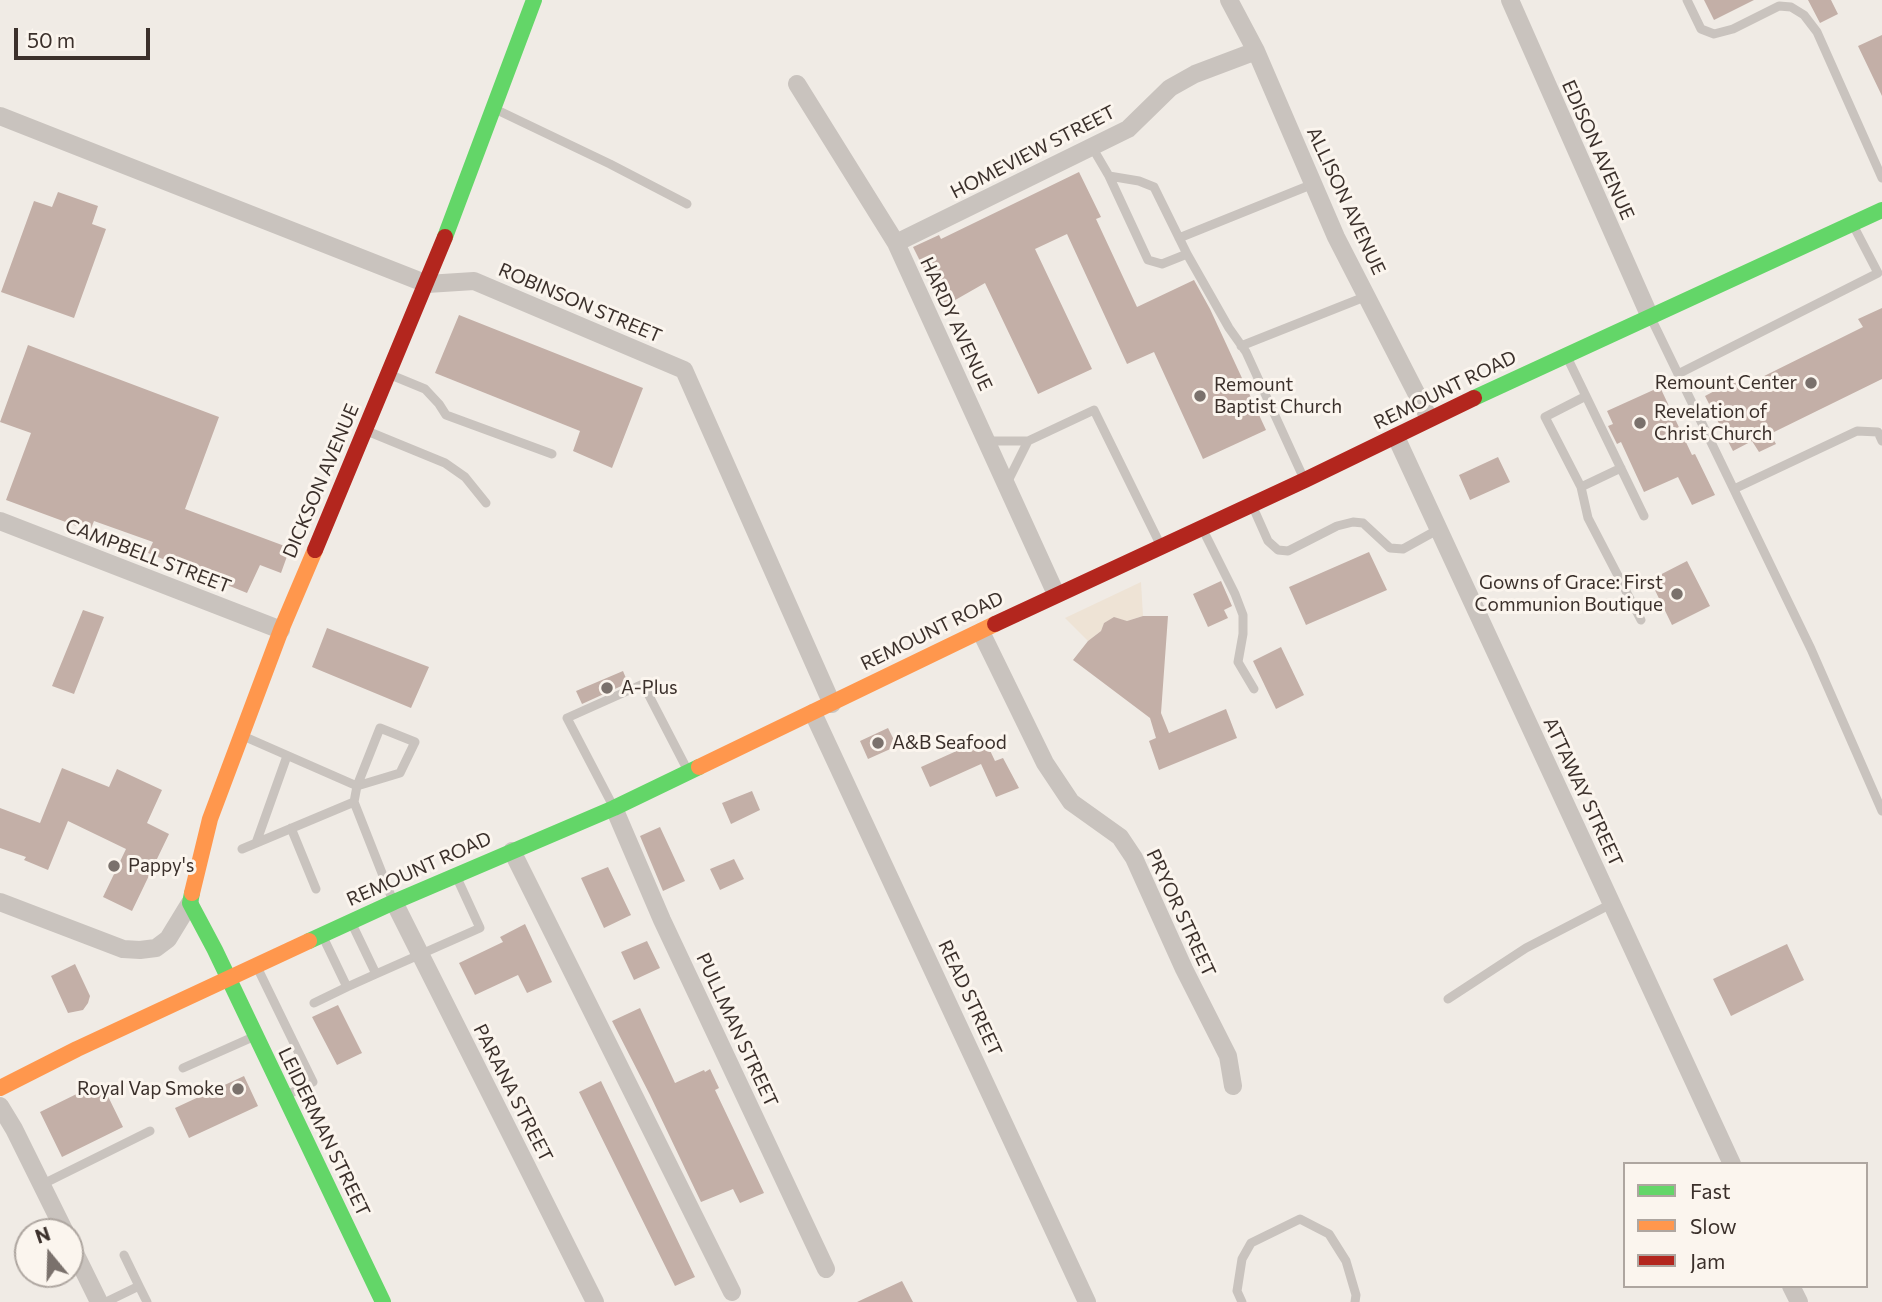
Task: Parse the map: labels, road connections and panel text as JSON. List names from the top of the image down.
{
  "streets": {
    "main road": ["REMOUNT ROAD", "DICKSON AVENUE", "LEIDERMAN STREET"],
    "street": [
      "EDISON AVENUE",
      "HOMEVIEW STREET",
      "ALLISON AVENUE",
      "ROBINSON STREET",
      "HARDY AVENUE",
      "CAMPBELL STREET",
      "ATTAWAY STREET",
      "PRYOR STREET",
      "READ STREET",
      "PULLMAN STREET",
      "PARANA STREET"
    ]
  },
  "crossings": [
    ["EDISON AVENUE", "REMOUNT ROAD"],
    ["HOMEVIEW STREET", "ALLISON AVENUE"],
    ["HOMEVIEW STREET", "HARDY AVENUE"],
    ["ALLISON AVENUE", "REMOUNT ROAD"],
    ["ROBINSON STREET", "REMOUNT ROAD"],
    ["ROBINSON STREET", "DICKSON AVENUE"],
    ["HARDY AVENUE", "REMOUNT ROAD"],
    ["REMOUNT ROAD", "ATTAWAY STREET"],
    ["REMOUNT ROAD", "PRYOR STREET"],
    ["REMOUNT ROAD", "READ STREET"],
    ["REMOUNT ROAD", "PULLMAN STREET"],
    ["REMOUNT ROAD", "PARANA STREET"],
    ["REMOUNT ROAD", "LEIDERMAN STREET"],
    ["DICKSON AVENUE", "CAMPBELL STREET"]
  ],
  "places": [
    "Remount Center",
    "Remount Baptist Church",
    "Revelation of Christ Church",
    "Gowns of Grace: First Communion Boutique",
    "A-Plus",
    "A&B Seafood",
    "Pappy's",
    "Royal Vap Smoke"
  ],
  "legend": ["Fast", "Slow", "Jam"],
  "scale_bar": "50 m",
  "north": "top"
}
